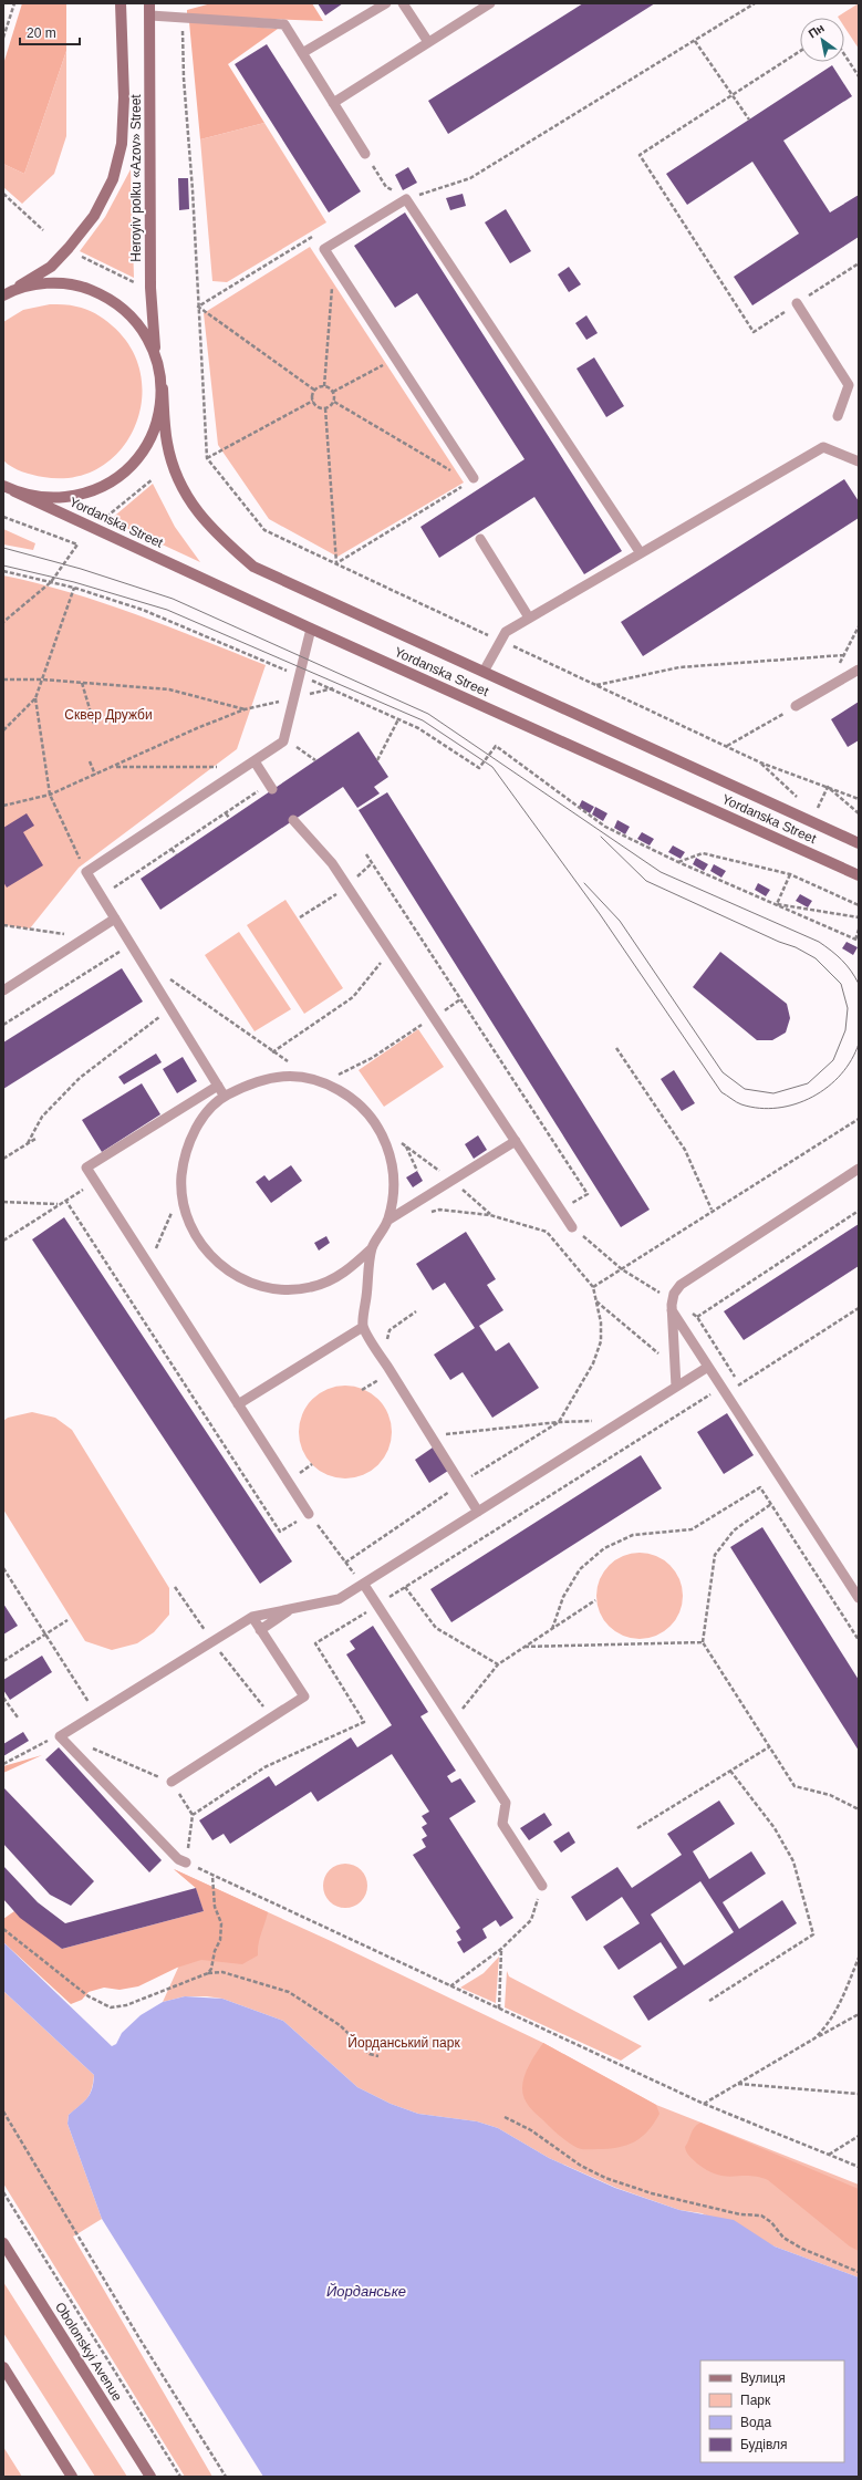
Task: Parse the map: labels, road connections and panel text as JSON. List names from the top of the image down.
{
  "streets": {
    "main road": ["Heroyiv polku «Azov» Street", "Yordanska Street", "Obolonskyi Avenue"]
  },
  "crossings": [
    ["Heroyiv polku «Azov» Street", "Yordanska Street"]
  ],
  "water": ["Йорданське"],
  "parks": ["Сквер Дружби", "Йорданський парк"],
  "legend": [
    "Вулиця",
    "Парк",
    "Вода",
    "Будівля"
  ],
  "scale_bar": "20 m",
  "north": "top left"
}
